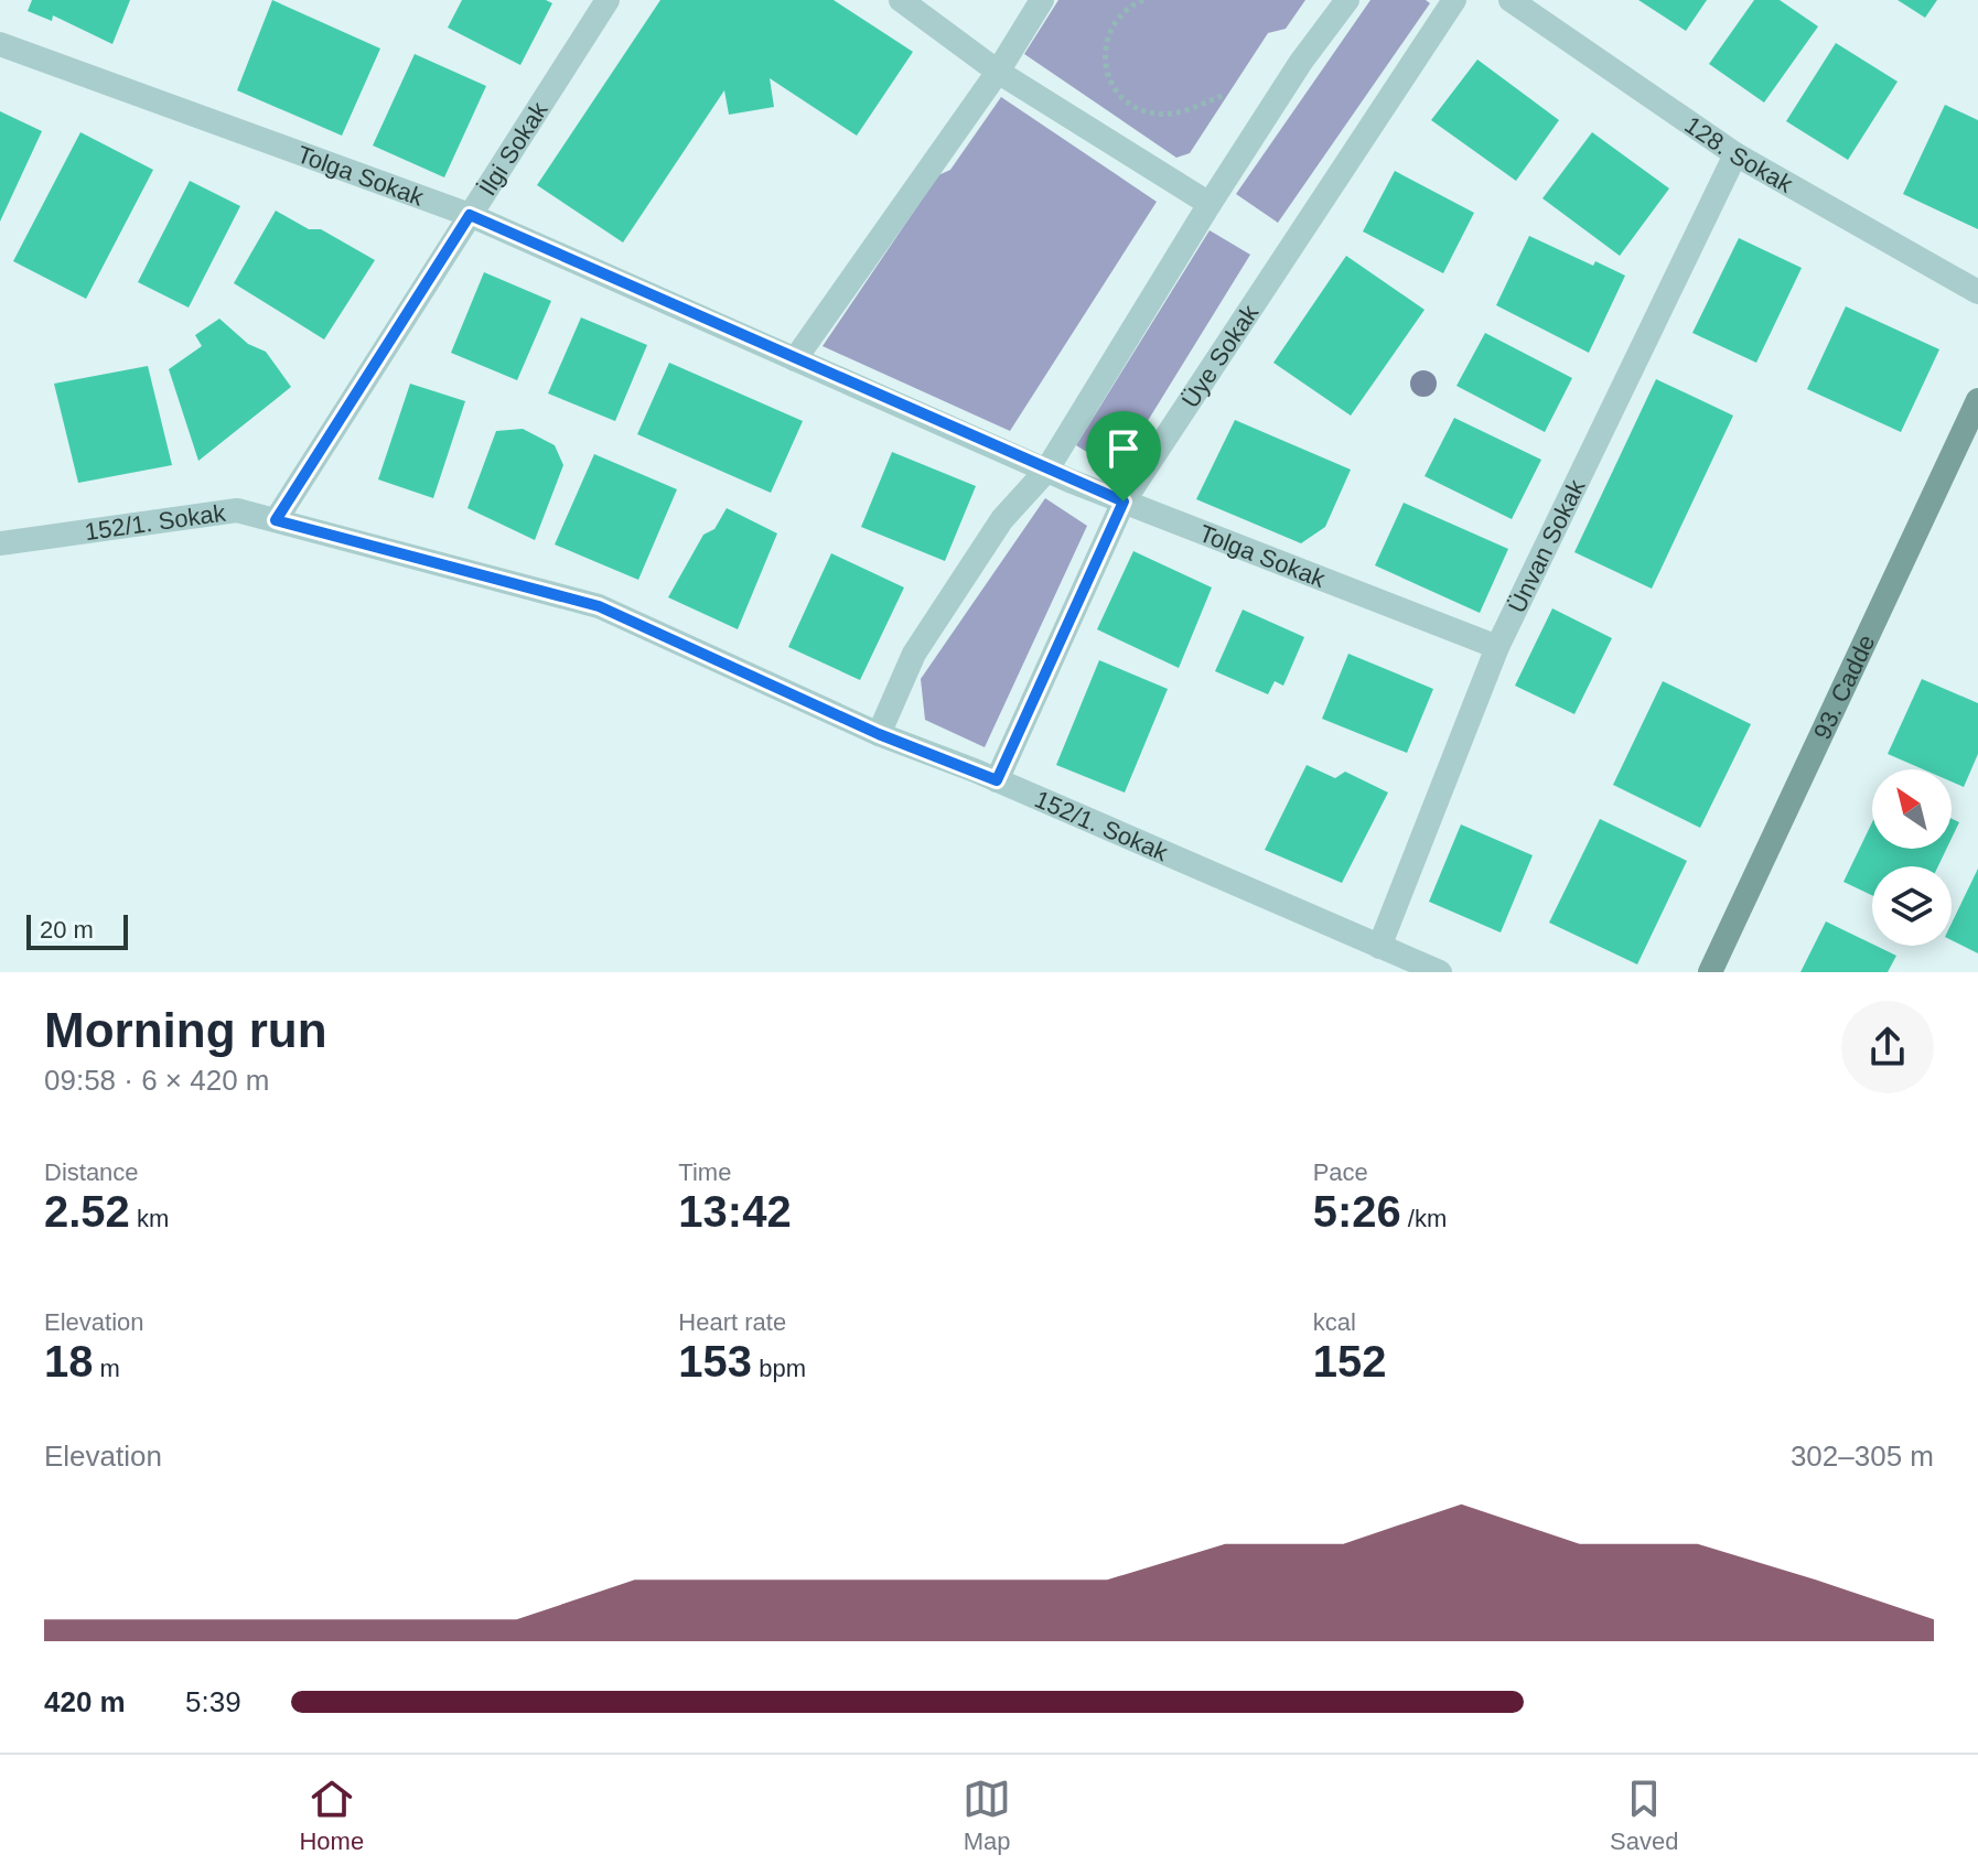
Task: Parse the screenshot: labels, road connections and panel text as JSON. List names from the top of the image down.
{
  "streets": {
    "main road": ["93. Cadde"],
    "street": [
      "İlgi Sokak",
      "128. Sokak",
      "Tolga Sokak",
      "Üye Sokak",
      "152/1. Sokak",
      "Ünvan Sokak"
    ]
  },
  "crossings": [
    ["İlgi Sokak", "Tolga Sokak"],
    ["İlgi Sokak", "152/1. Sokak"],
    ["128. Sokak", "Ünvan Sokak"],
    ["Tolga Sokak", "Üye Sokak"],
    ["Tolga Sokak", "Ünvan Sokak"],
    ["Üye Sokak", "152/1. Sokak"],
    ["152/1. Sokak", "Ünvan Sokak"]
  ],
  "scale_bar": "20 m",
  "north": "top left",
  "page": {
    "scale": "20 m",
    "heading": ["Morning run", "09:58 · 6 × 420 m"],
    "stats": [
      ["Distance", "2.52 km"],
      ["Time", "13:42"],
      ["Pace", "5:26 /km"],
      ["Elevation", "18 m"],
      ["Heart rate", "153 bpm"],
      ["kcal", "152"]
    ],
    "chart": ["Elevation", "302–305 m"],
    "list": [
      {
        "name": "420 m",
        "note": "5:39"
      }
    ],
    "tabs": ["Home", "Map", "Saved"]
  }
}
